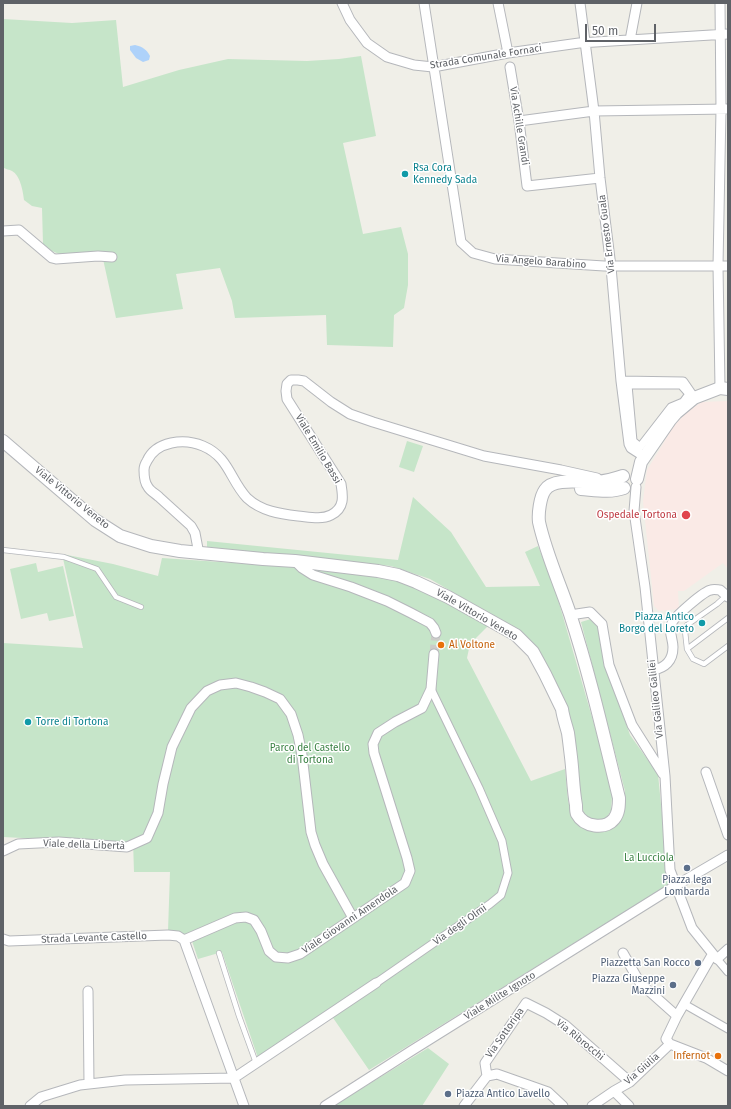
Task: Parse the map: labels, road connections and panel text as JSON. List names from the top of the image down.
{
  "streets": {
    "street": [
      "Strada Comunale Fornaci",
      "Via Achille Grandi",
      "Via Ernesto Guala",
      "Via Angelo Barabino",
      "Viale Emilio Bassi",
      "Viale Vittorio Veneto",
      "Via Galileo Galilei",
      "Viale della Libertà",
      "Viale Giovanni Amendola",
      "Via degli Olmi",
      "Strada Levante Castello",
      "Viale Milite Ignoto",
      "Via Sottoripa",
      "Via Ribrocchi",
      "Via Giulia"
    ]
  },
  "crossings": [
    ["Strada Comunale Fornaci", "Via Ernesto Guala"],
    ["Strada Comunale Fornaci", "Via Angelo Barabino"],
    ["Via Achille Grandi", "Via Ernesto Guala"],
    ["Via Ernesto Guala", "Via Angelo Barabino"],
    ["Viale Emilio Bassi", "Viale Vittorio Veneto"],
    ["Via Galileo Galilei", "Viale Milite Ignoto"],
    ["Viale della Libertà", "Viale Giovanni Amendola"],
    ["Viale Giovanni Amendola", "Via degli Olmi"],
    ["Viale Giovanni Amendola", "Strada Levante Castello"],
    ["Via Sottoripa", "Via Ribrocchi"],
    ["Via Ribrocchi", "Via Giulia"]
  ],
  "parks": ["Parco del Castello di Tortona", "La Lucciola"],
  "places": [
    "Rsa Cora Kennedy Sada",
    "Ospedale Tortona",
    "Piazza Antico Borgo del Loreto",
    "Al Voltone",
    "Torre di Tortona",
    "Piazza lega Lombarda",
    "Piazzetta San Rocco",
    "Piazza Giuseppe Mazzini",
    "Infernot",
    "Piazza Antico Lavello"
  ],
  "scale_bar": "50 m"
}
